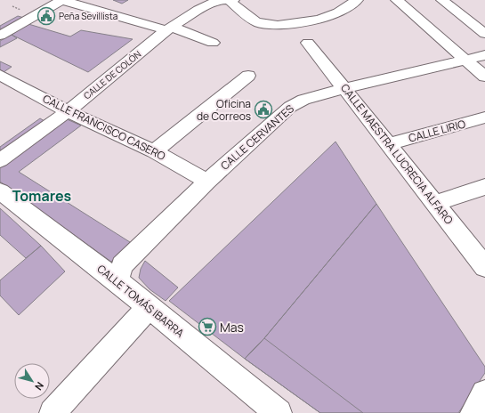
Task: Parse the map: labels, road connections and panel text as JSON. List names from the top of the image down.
{
  "streets": {
    "street": [
      "CALLE DE COLÓN",
      "CALLE FRANCISCO CASERO",
      "CALLE LIRIO",
      "CALLE CERVANTES",
      "CALLE MAESTRA LUCRECIA ALFARO",
      "CALLE TOMÁS IBARRA"
    ]
  },
  "crossings": [
    ["CALLE DE COLÓN", "CALLE FRANCISCO CASERO"],
    ["CALLE FRANCISCO CASERO", "CALLE CERVANTES"],
    ["CALLE LIRIO", "CALLE MAESTRA LUCRECIA ALFARO"],
    ["CALLE CERVANTES", "CALLE MAESTRA LUCRECIA ALFARO"],
    ["CALLE CERVANTES", "CALLE TOMÁS IBARRA"]
  ],
  "districts": ["Tomares"],
  "places": {
    "public building": ["Peña Sevillista", "Oficina de Correos"],
    "supermarket": ["Mas"]
  },
  "north": "bottom right"
}
